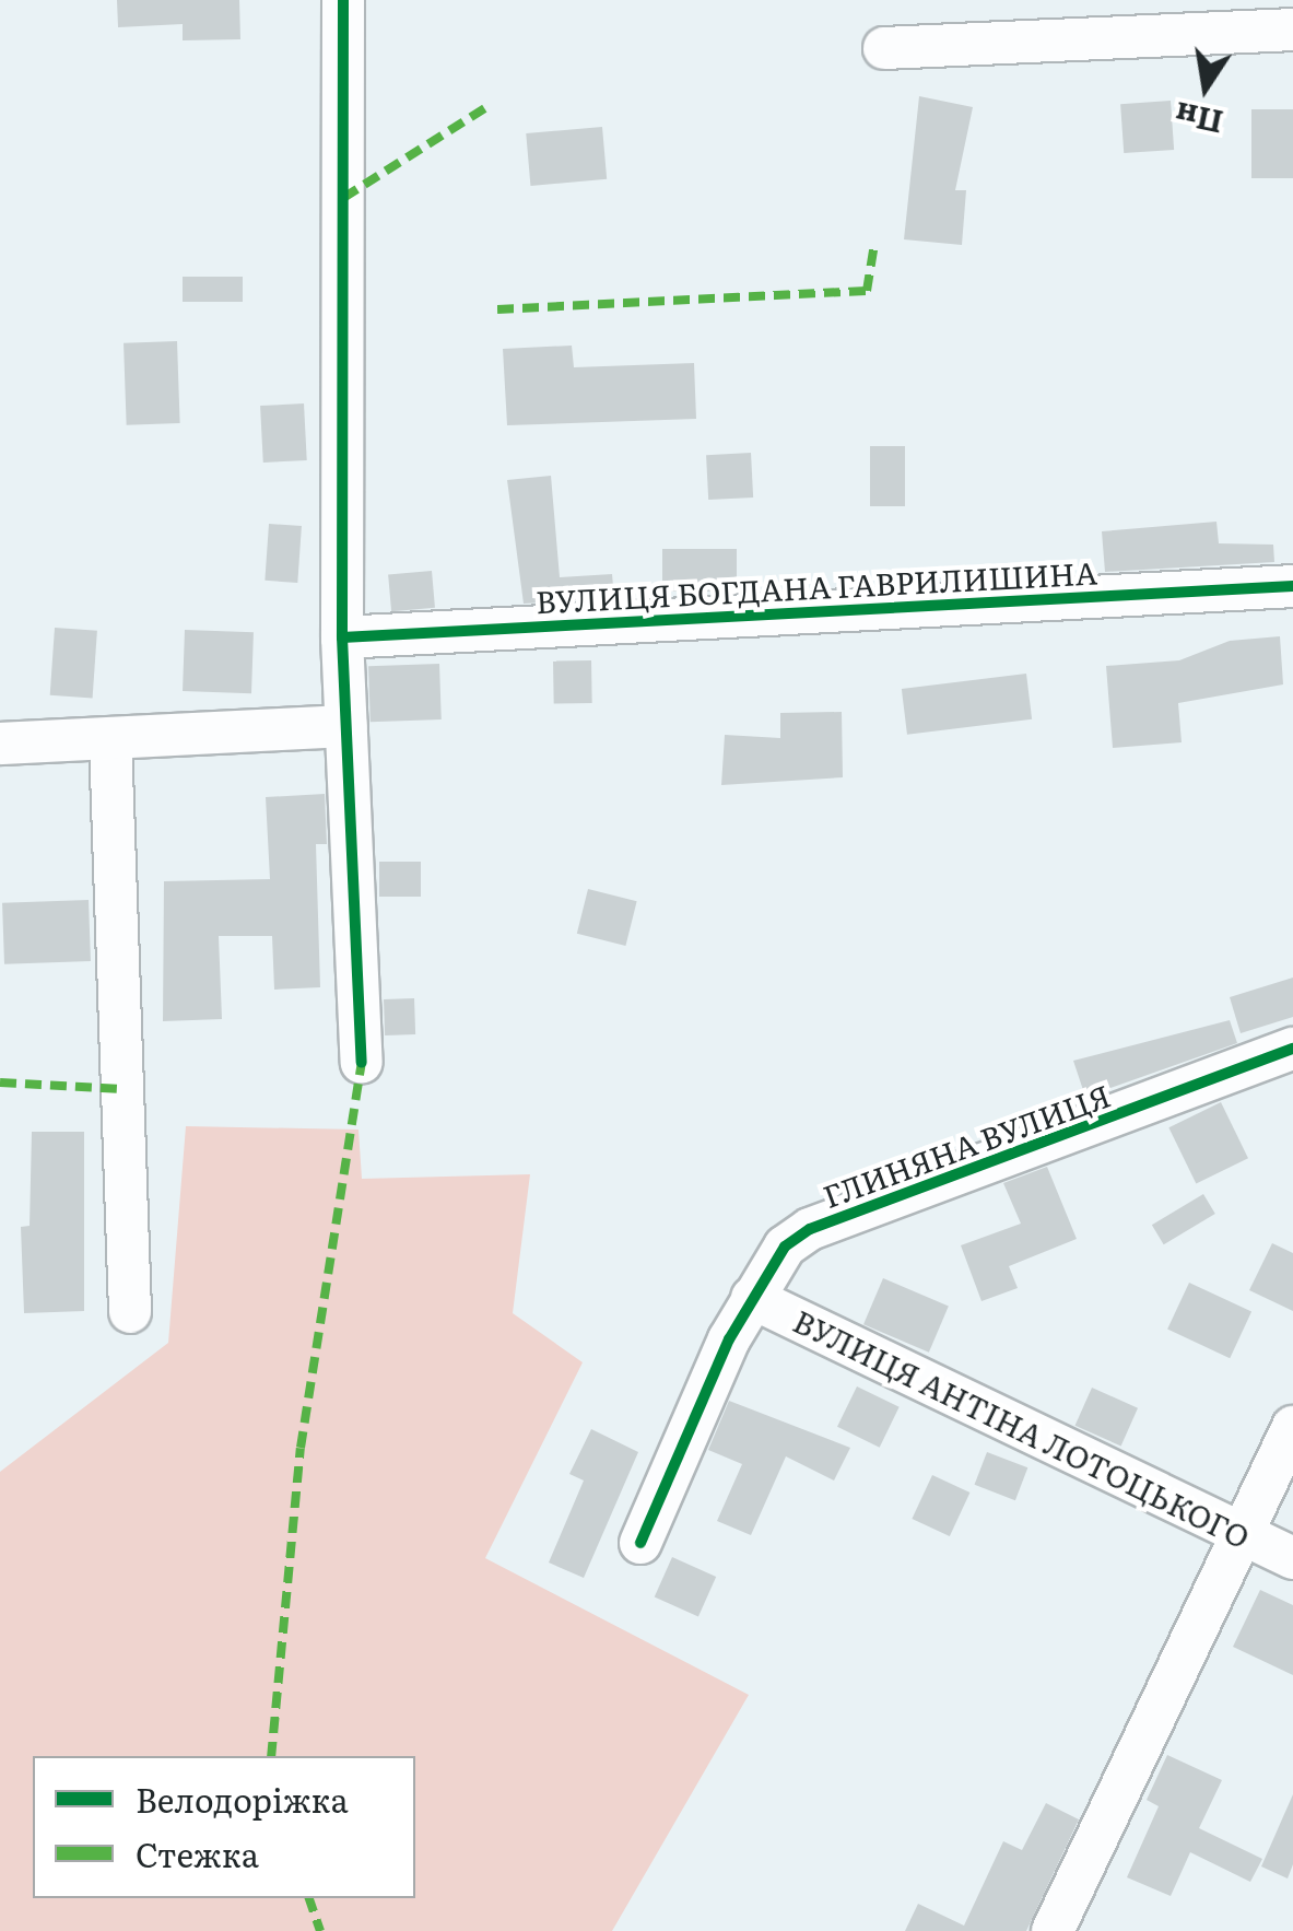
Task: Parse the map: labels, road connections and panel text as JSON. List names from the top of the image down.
{
  "streets": {
    "street": ["ВУЛИЦЯ БОГДАНА ГАВРИЛИШИНА", "ГЛИНЯНА ВУЛИЦЯ", "ВУЛИЦЯ АНТІНА ЛОТОЦЬКОГО"]
  },
  "crossings": [
    ["ГЛИНЯНА ВУЛИЦЯ", "ВУЛИЦЯ АНТІНА ЛОТОЦЬКОГО"]
  ],
  "legend": ["Велодоріжка", "Стежка"],
  "north": "bottom"
}
